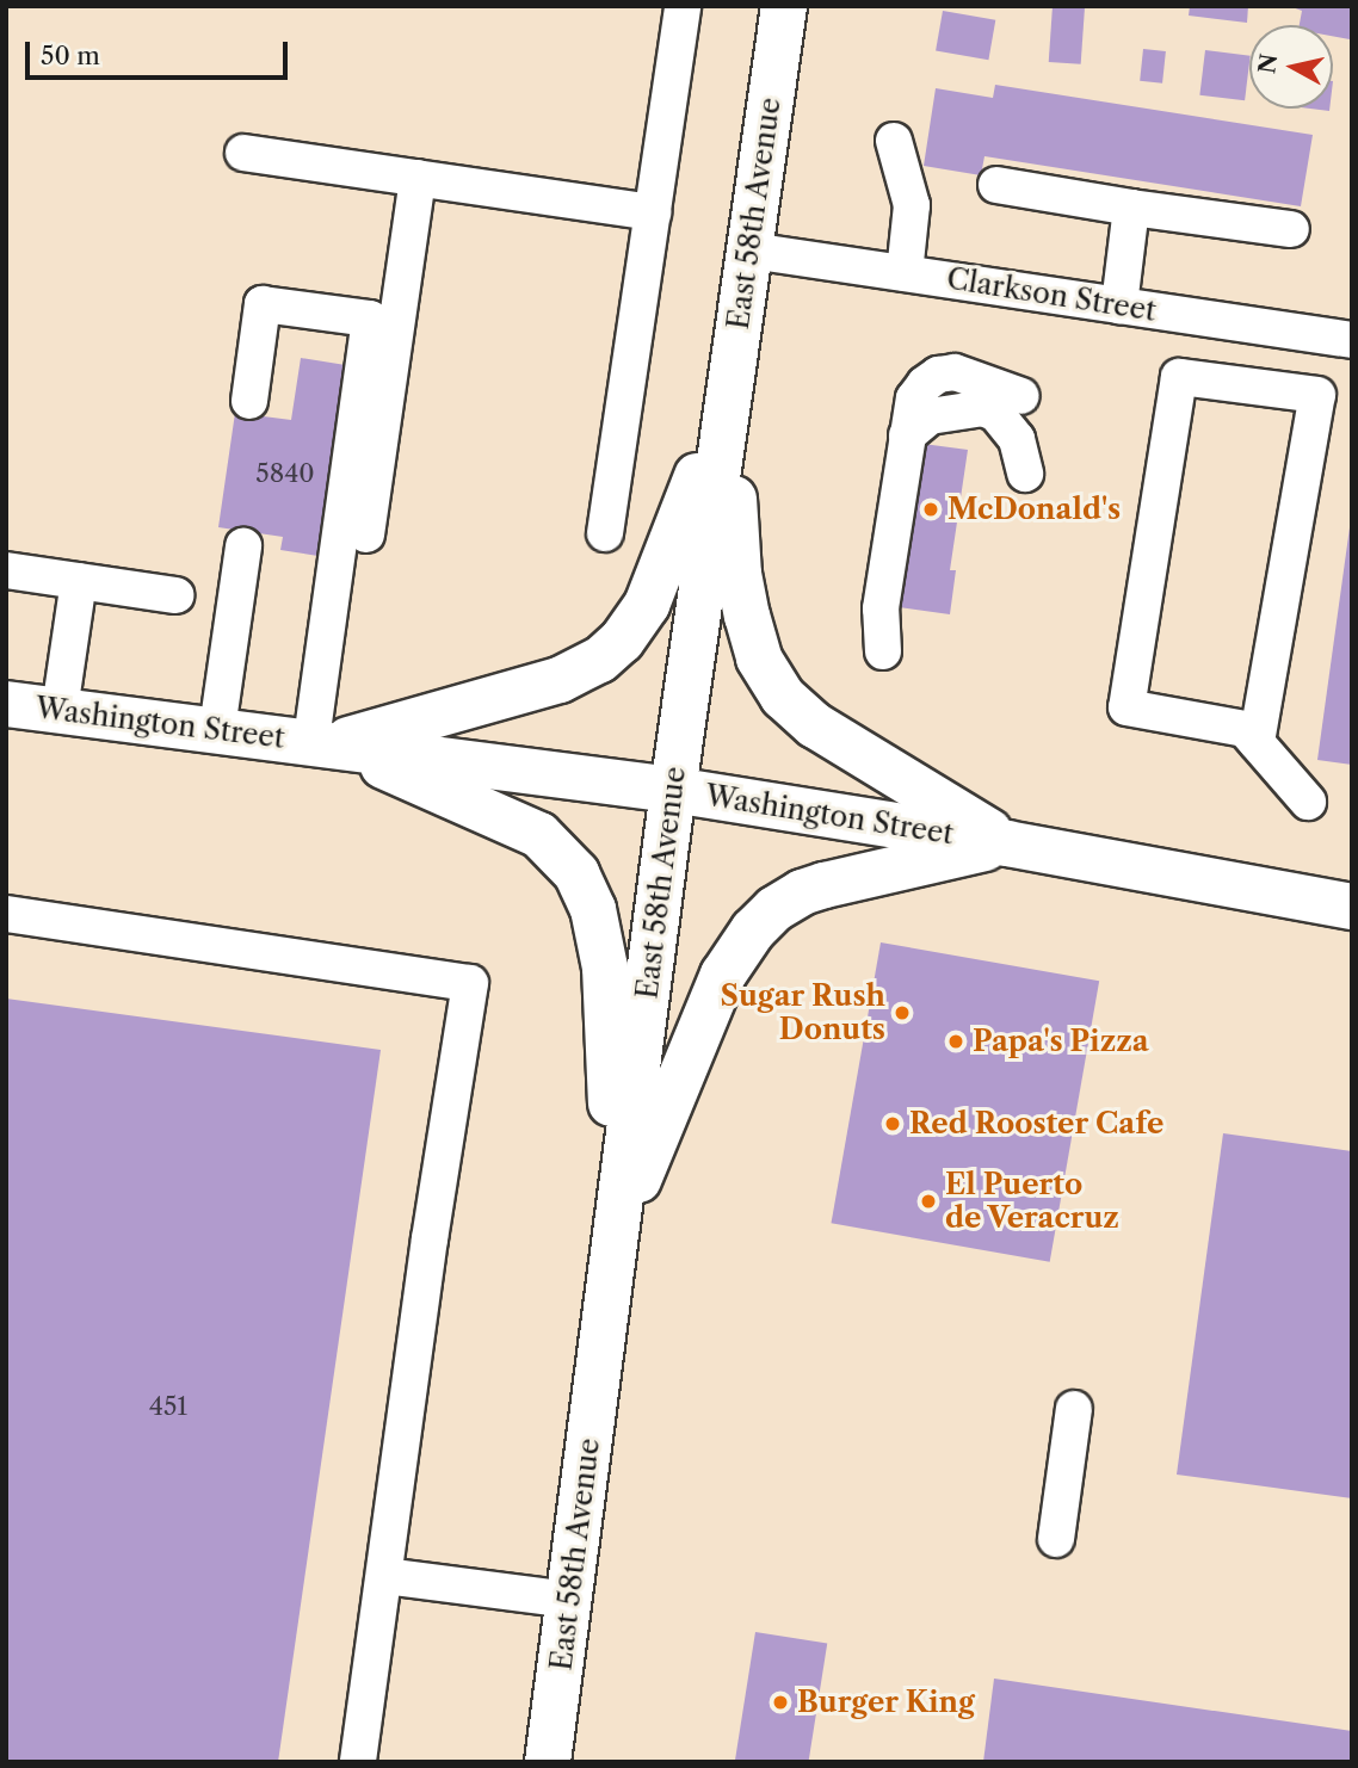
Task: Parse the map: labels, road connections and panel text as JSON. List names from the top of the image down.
{
  "streets": {
    "main road": ["East 58th Avenue", "Washington Street"],
    "street": ["Clarkson Street"]
  },
  "crossings": [
    ["East 58th Avenue", "Clarkson Street"],
    ["East 58th Avenue", "Washington Street"]
  ],
  "places": [
    "McDonald's",
    "Sugar Rush Donuts",
    "Papa's Pizza",
    "Red Rooster Cafe",
    "El Puerto de Veracruz",
    "Burger King"
  ],
  "house_numbers": ["5840", "451"],
  "scale_bar": "50 m",
  "north": "left"
}
